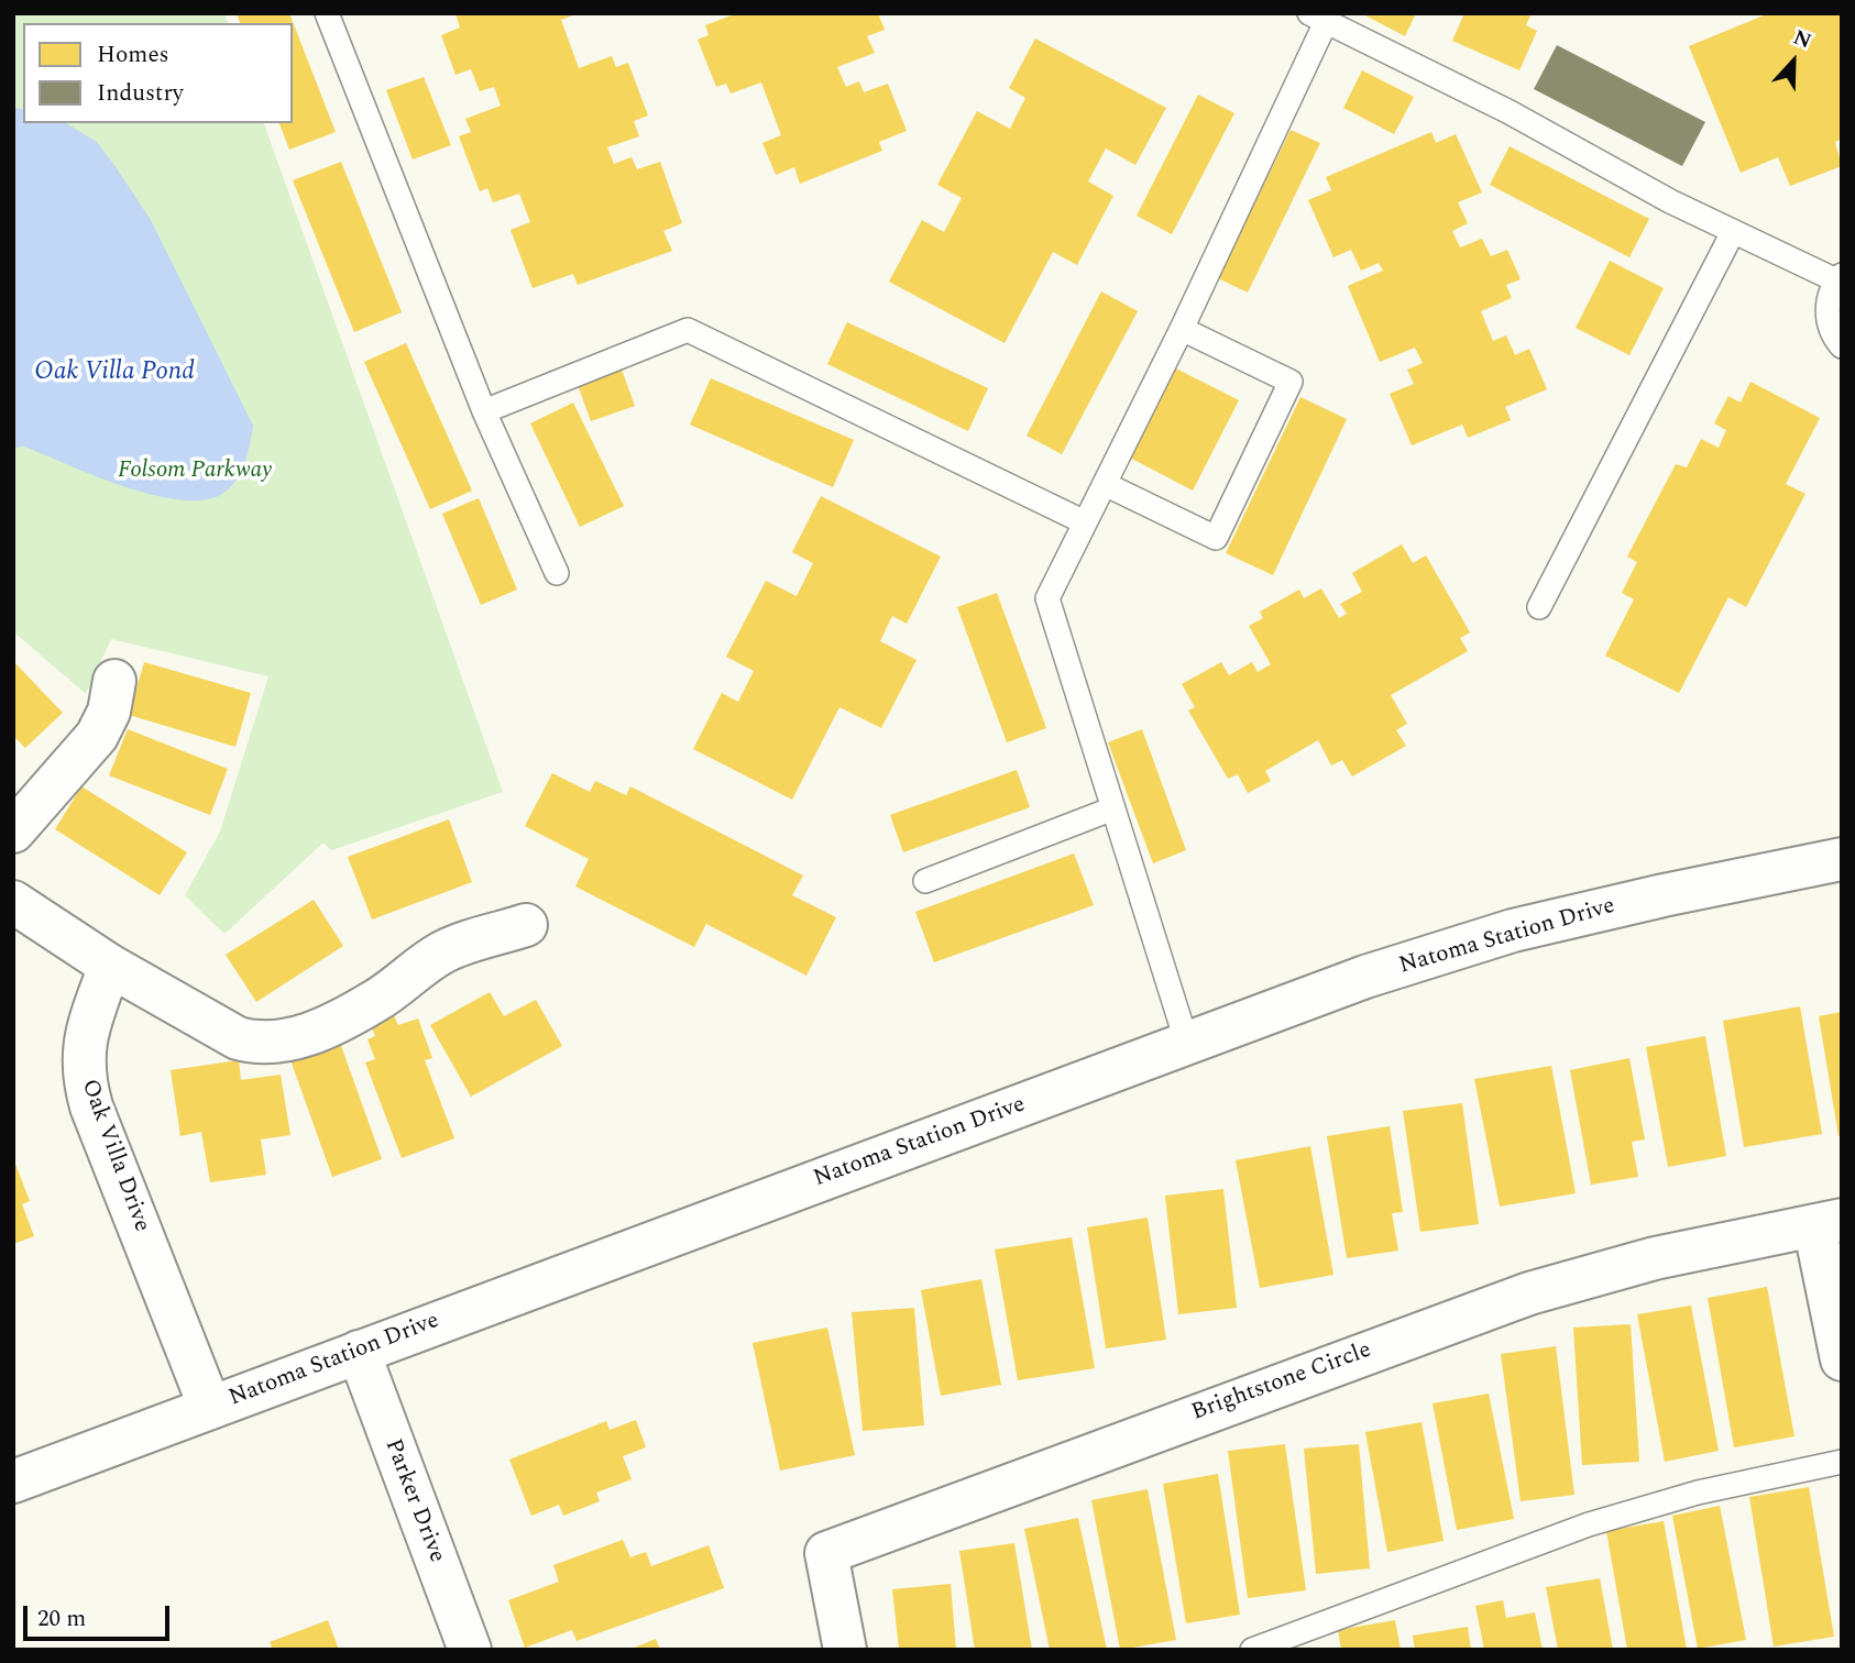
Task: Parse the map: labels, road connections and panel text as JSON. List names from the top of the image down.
{
  "streets": {
    "street": [
      "Natoma Station Drive",
      "Oak Villa Drive",
      "Brightstone Circle",
      "Parker Drive"
    ]
  },
  "crossings": [
    ["Natoma Station Drive", "Oak Villa Drive"],
    ["Natoma Station Drive", "Parker Drive"]
  ],
  "water": ["Oak Villa Pond"],
  "parks": ["Folsom Parkway"],
  "legend": ["Homes", "Industry"],
  "scale_bar": "20 m",
  "north": "top"
}
